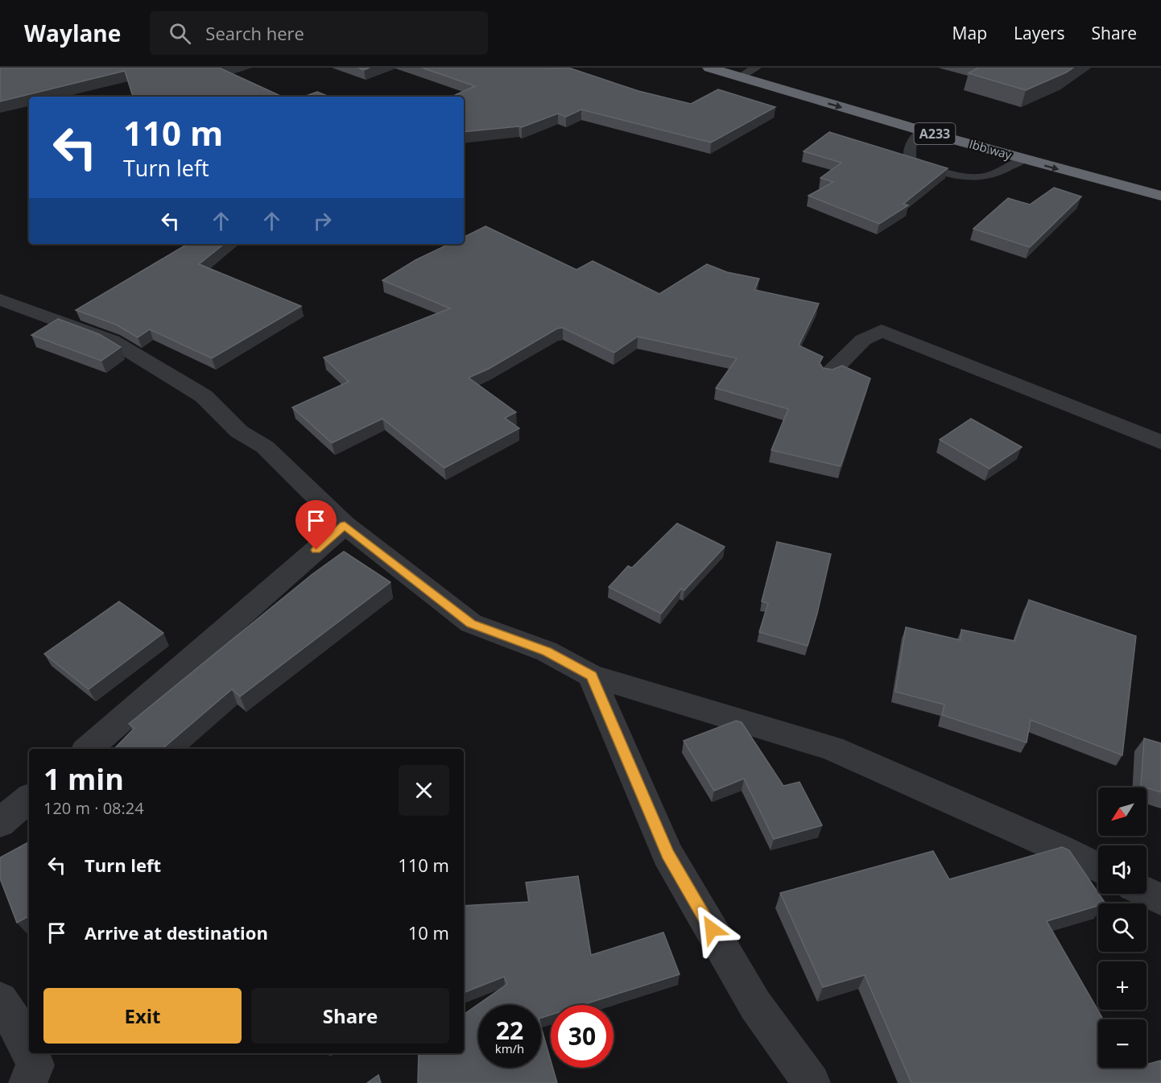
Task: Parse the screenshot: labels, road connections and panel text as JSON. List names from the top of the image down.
{
  "streets": {
    "highway": ["A233", "Ibb way"]
  },
  "crossings": [
    ["A233", "Ibb way"]
  ],
  "north": "bottom left",
  "page": {
    "header": "Waylane",
    "search": "Search here",
    "nav": ["Map", "Layers", "Share"],
    "turn": ["110 m", "Turn left"],
    "heading": ["1 min", "120 m · 08:24"],
    "map_buttons": ["+", "−"],
    "list": [
      {
        "name": "Turn left",
        "value": "110 m"
      },
      {
        "name": "Arrive at destination",
        "value": "10 m"
      }
    ],
    "buttons": ["Exit", "Share"],
    "speed": "22 km/h",
    "limit": "30"
  }
}
